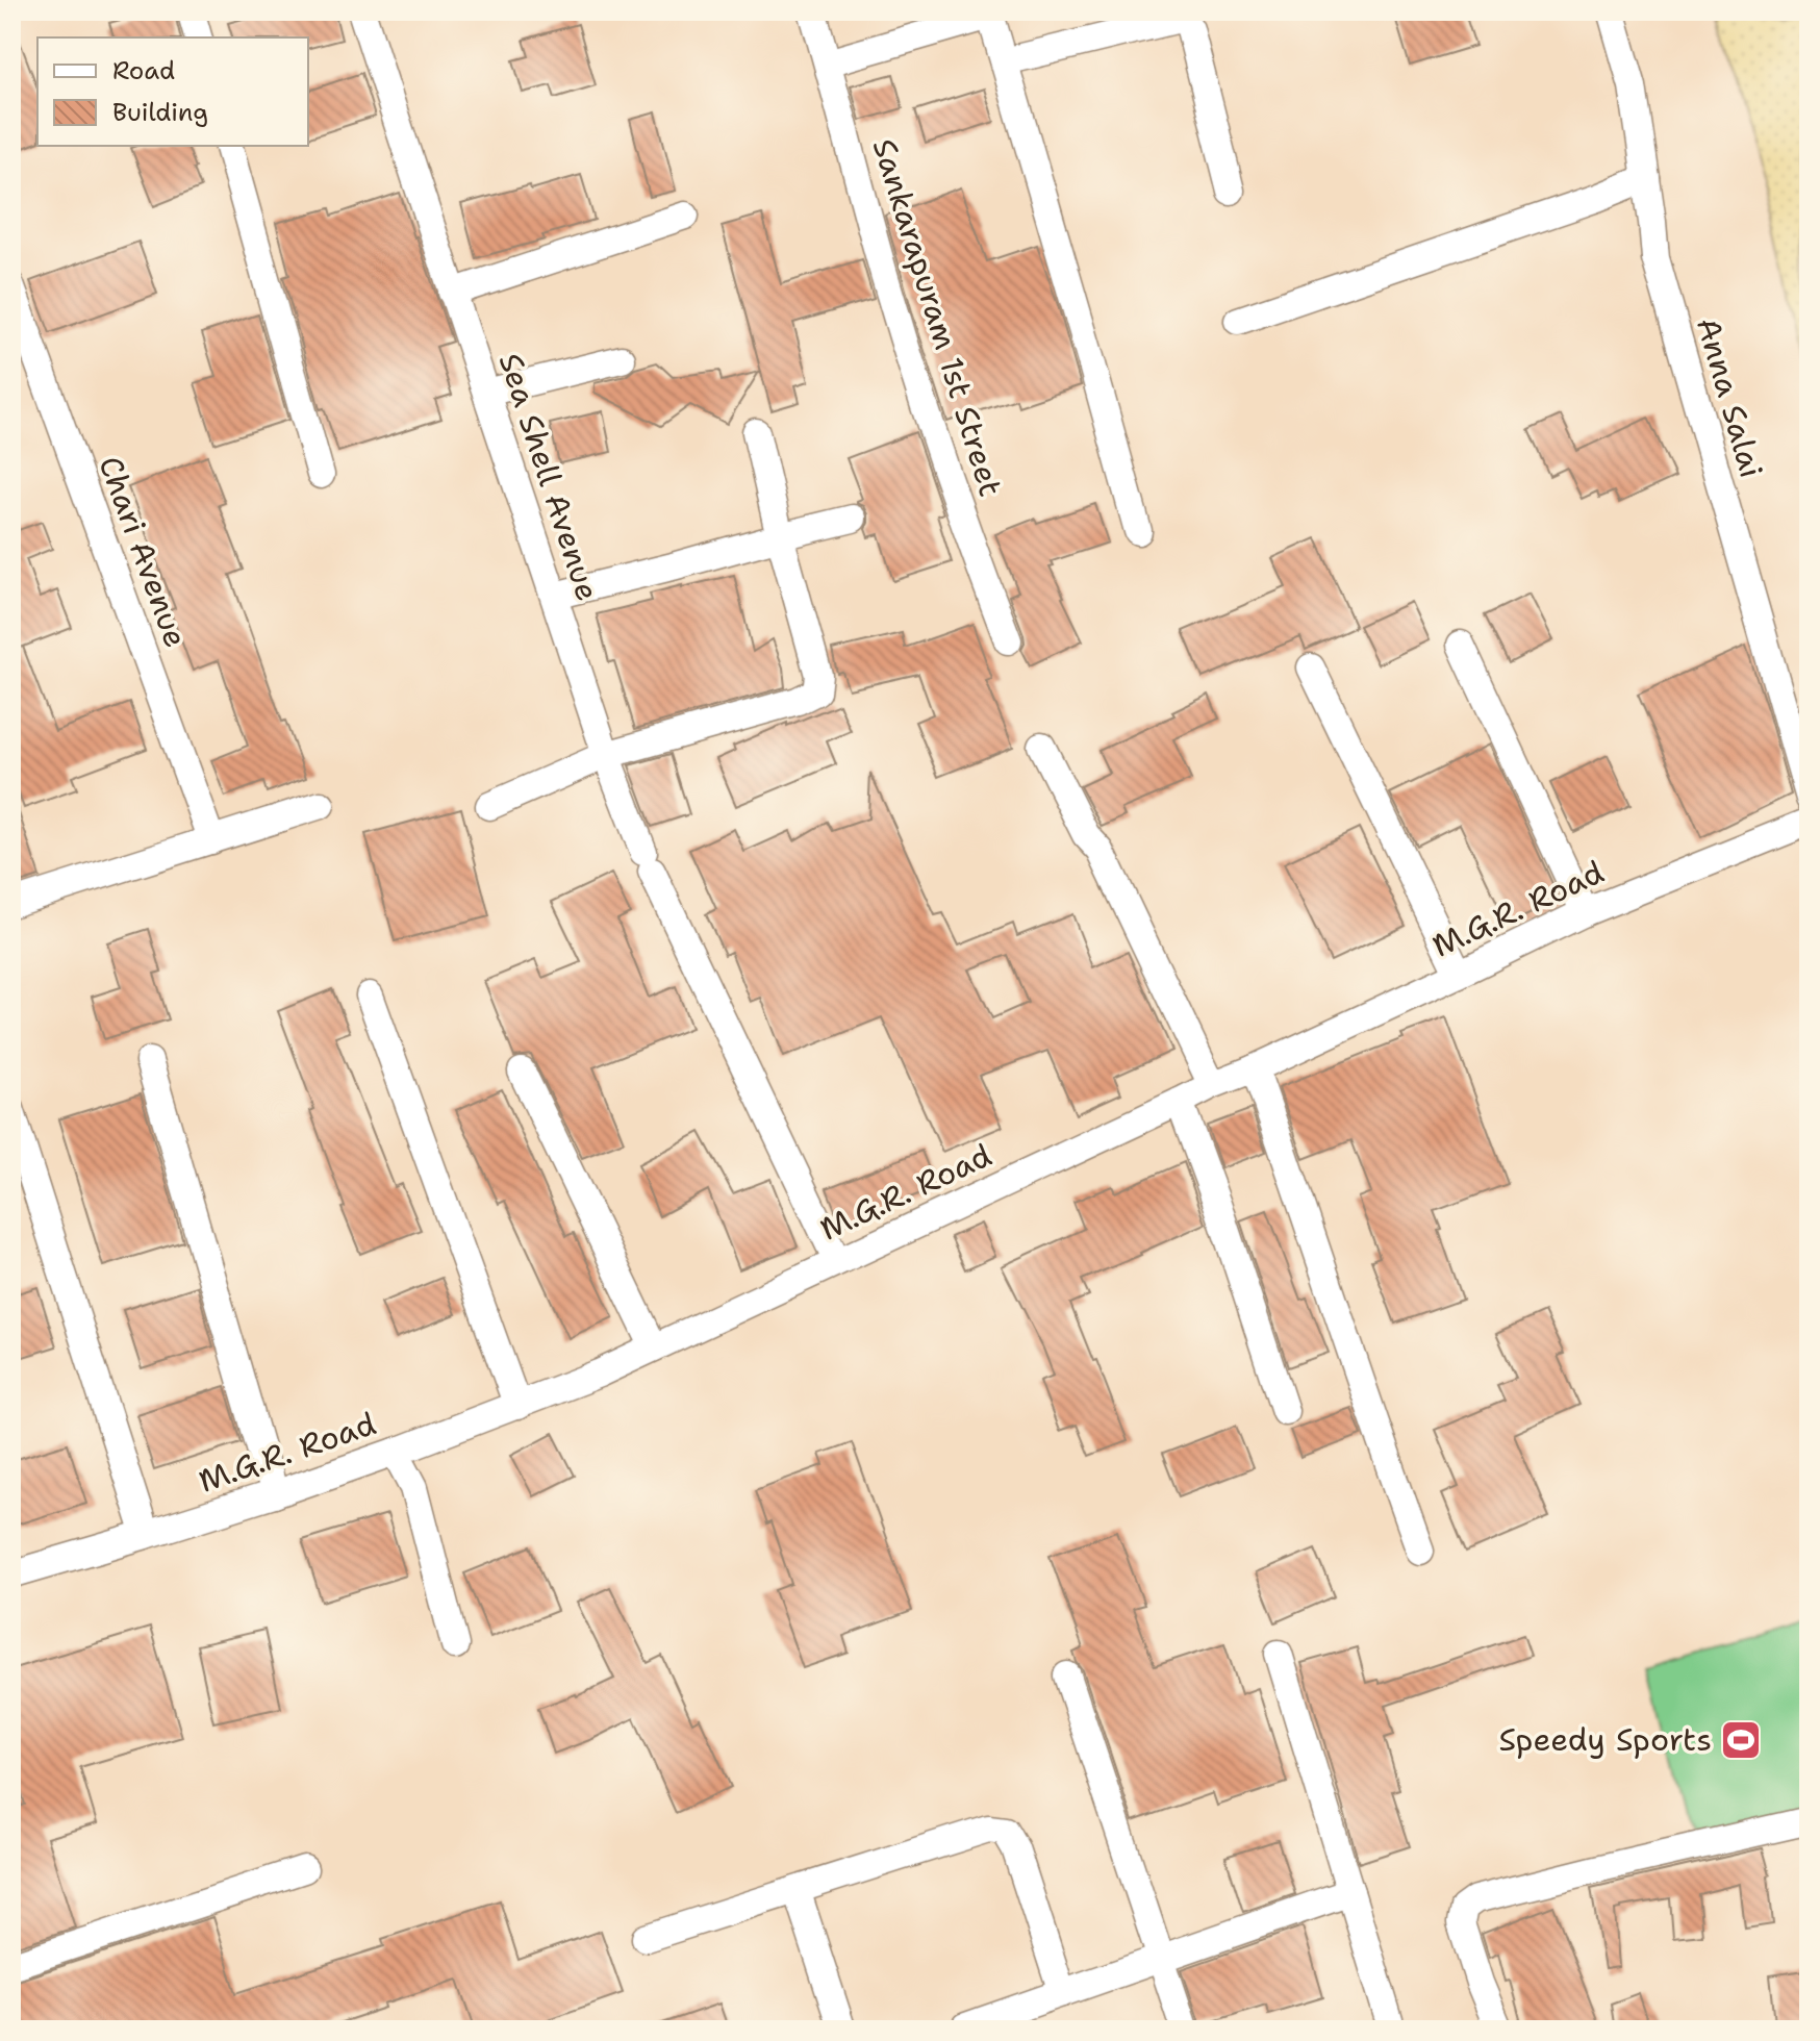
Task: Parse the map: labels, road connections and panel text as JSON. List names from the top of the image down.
{
  "streets": {
    "street": [
      "Sankarapuram 1st Street",
      "Anna Salai",
      "Sea Shell Avenue",
      "Chari Avenue",
      "M.G.R. Road"
    ]
  },
  "crossings": [
    ["Sea Shell Avenue", "M.G.R. Road"]
  ],
  "places": {
    "sports": ["Speedy Sports"]
  },
  "legend": ["Road", "Building"]
}
